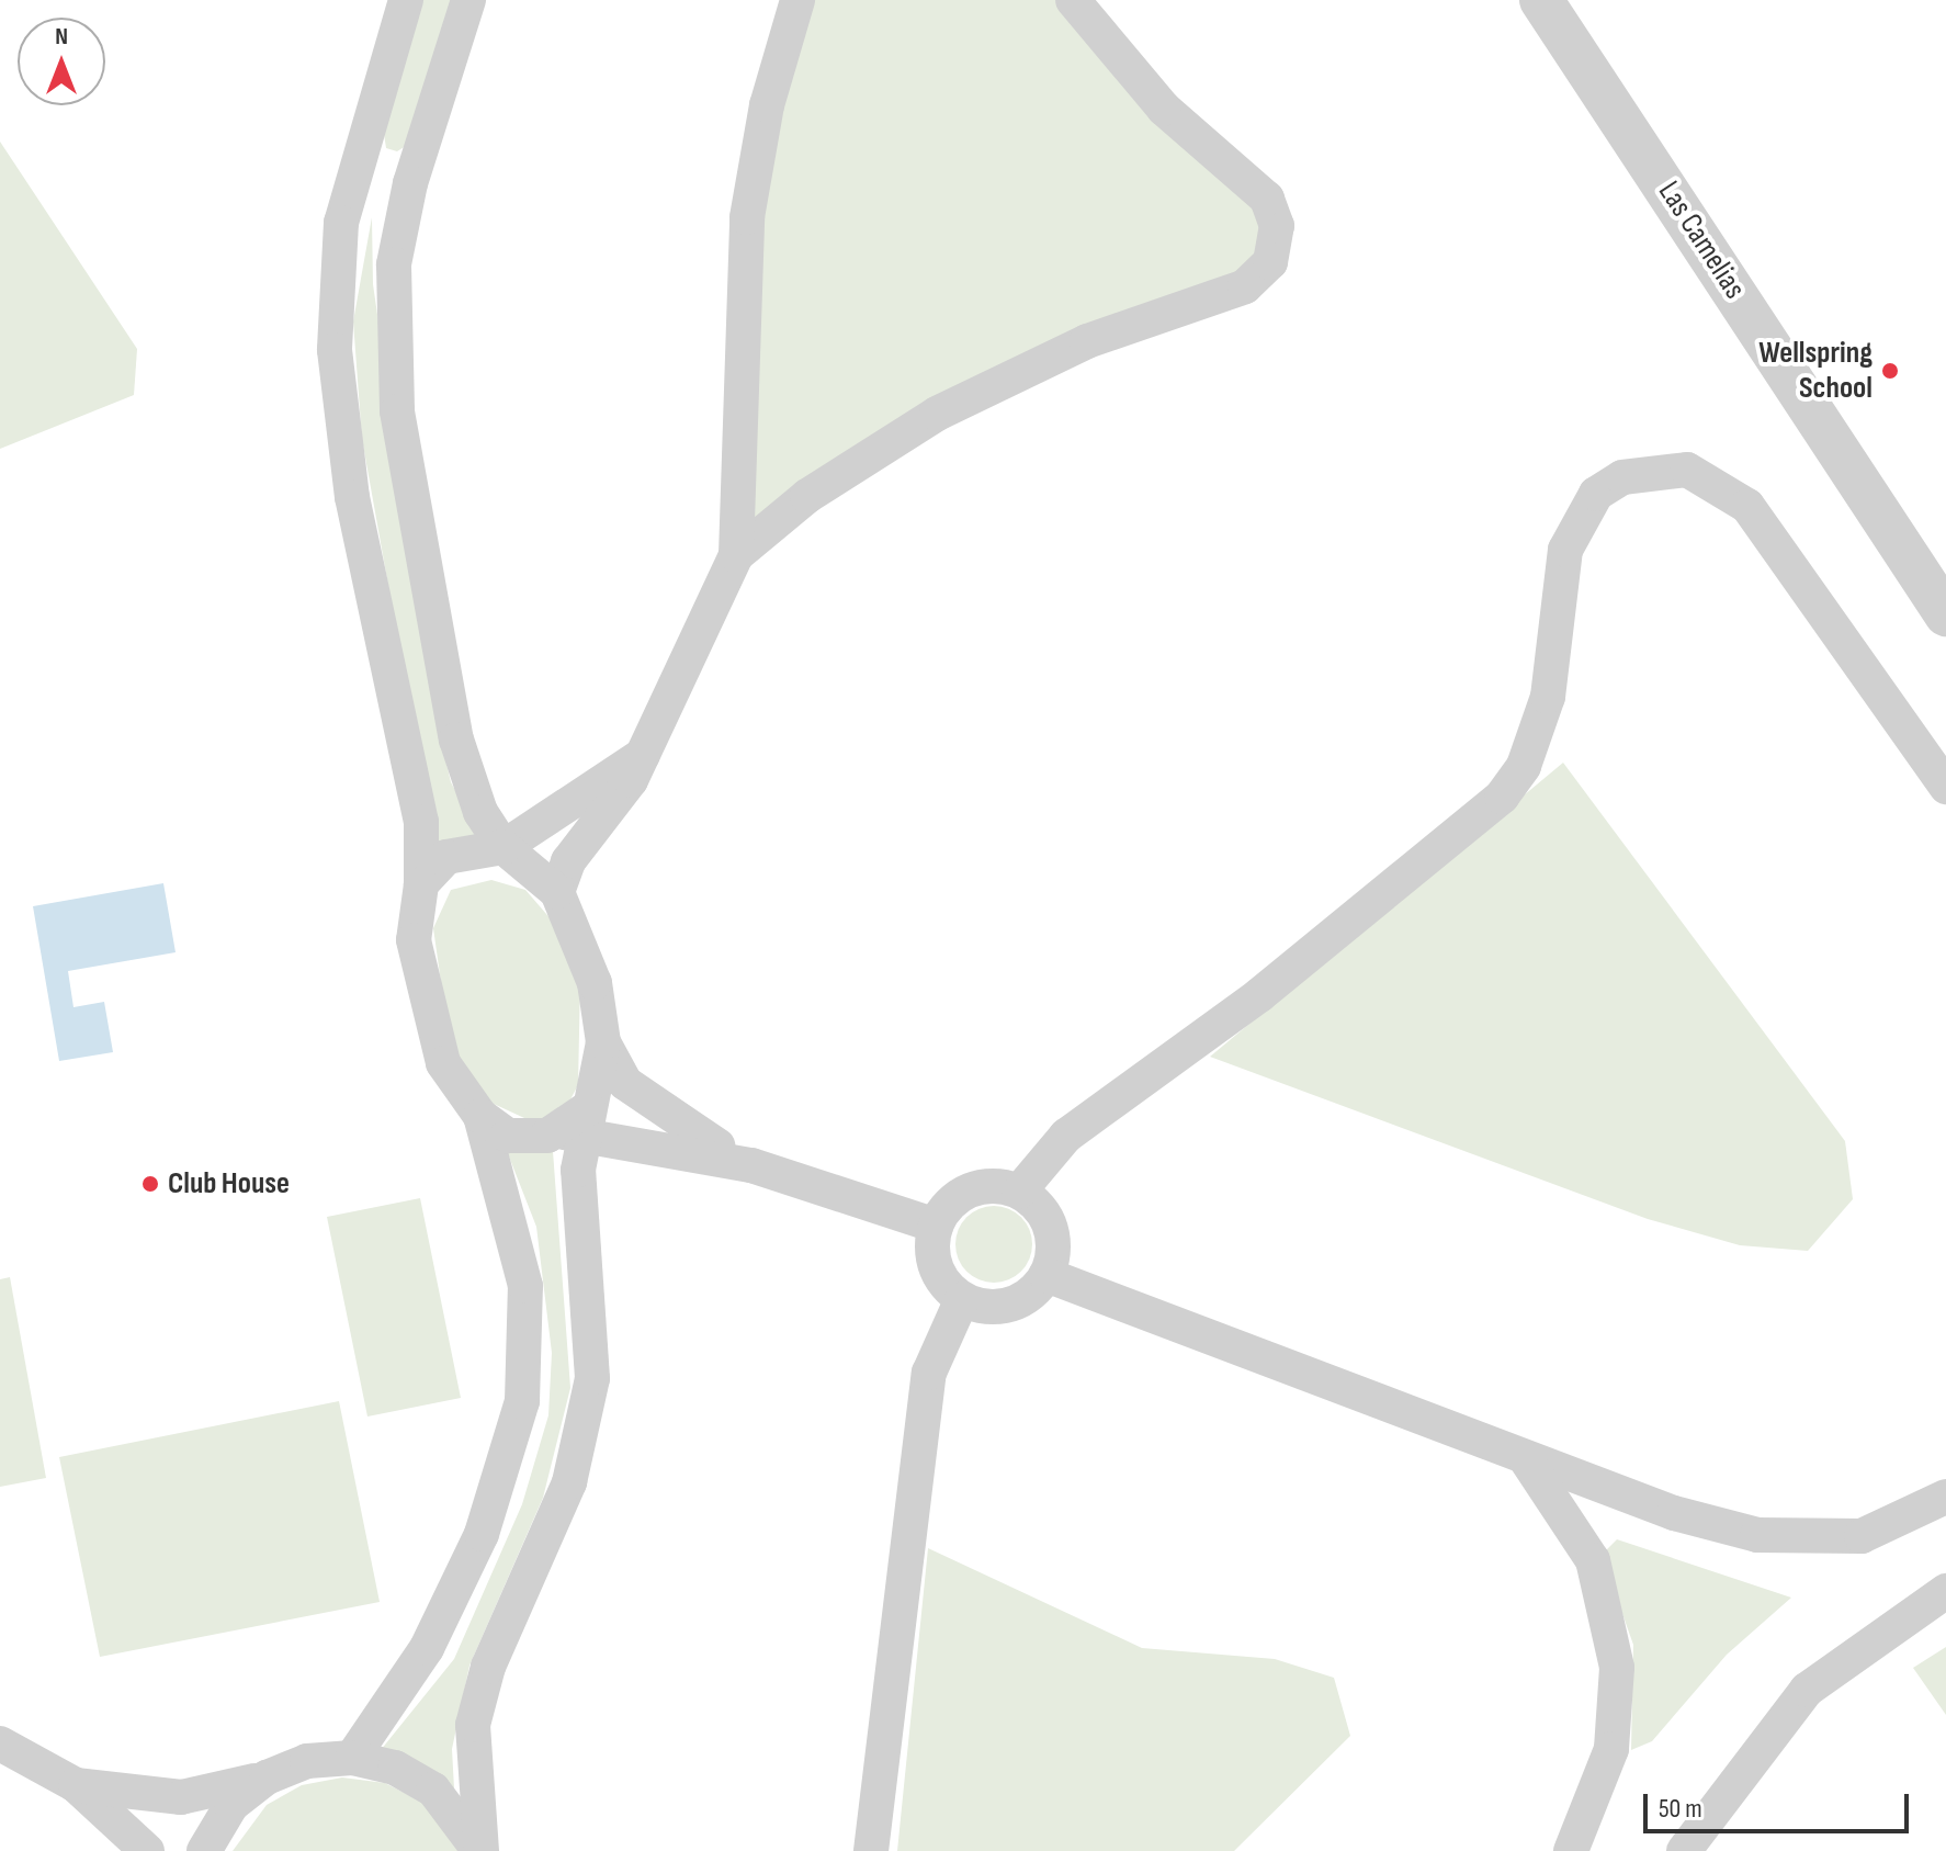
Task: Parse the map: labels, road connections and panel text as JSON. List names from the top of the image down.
{
  "streets": {
    "street": ["Las Camelias"]
  },
  "places": ["Wellspring School", "Club House"],
  "scale_bar": "50 m",
  "north": "top"
}
